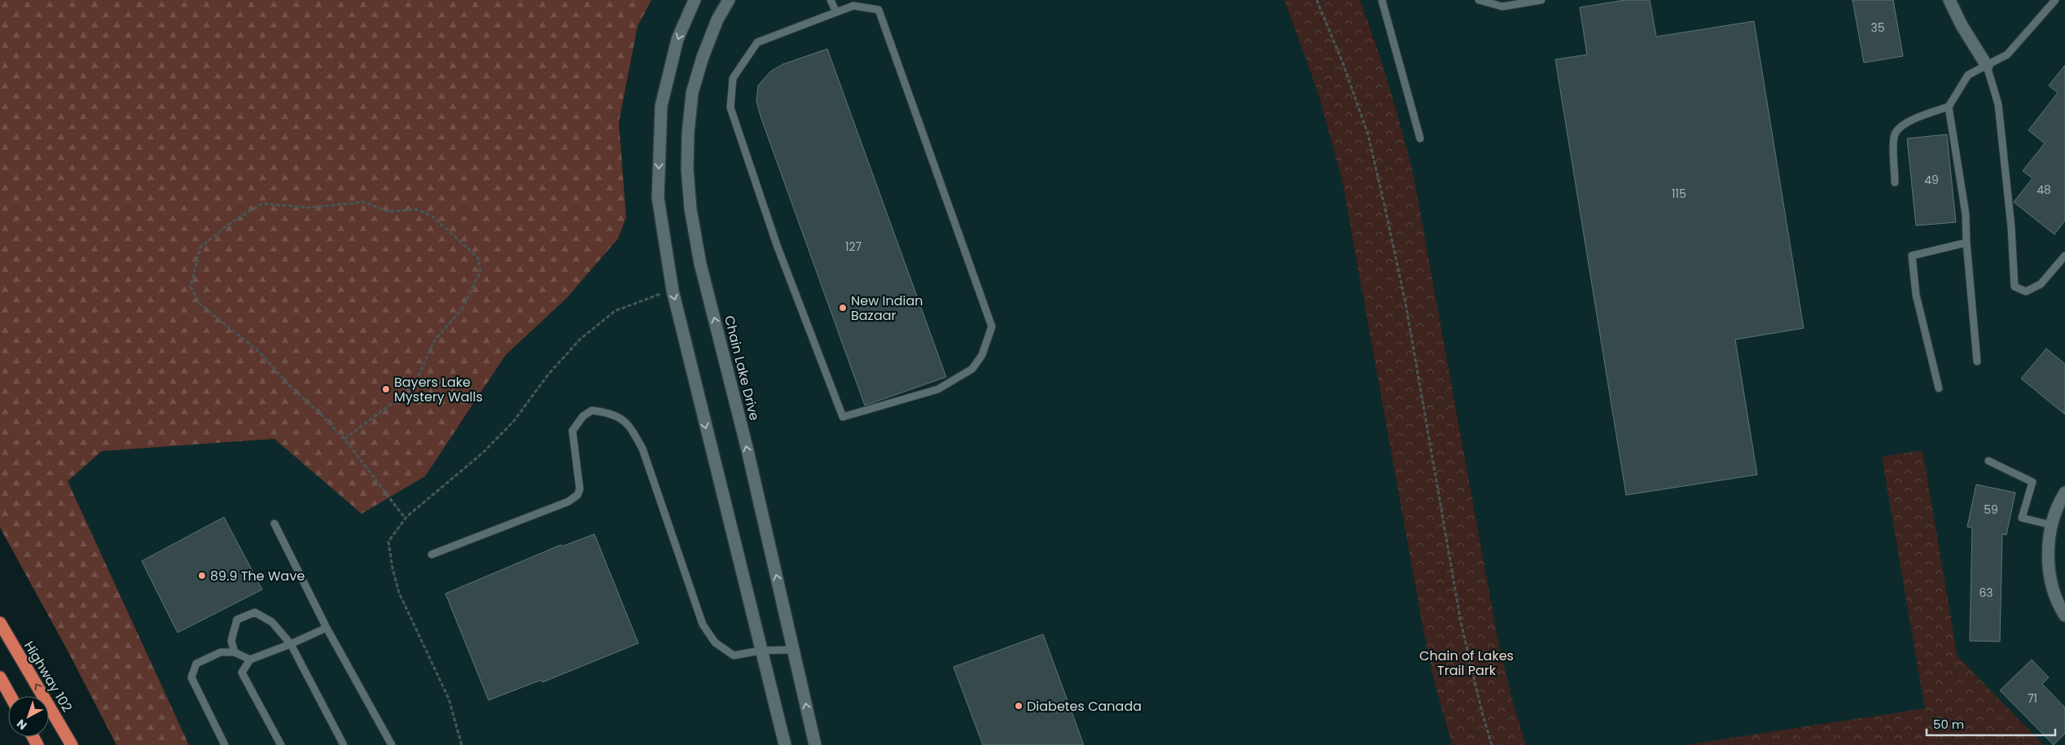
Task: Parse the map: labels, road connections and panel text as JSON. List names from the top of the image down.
{
  "streets": {
    "highway": ["Highway 102"],
    "street": ["Chain Lake Drive"]
  },
  "one_way": ["Highway 102"],
  "parks": ["Chain of Lakes Trail Park"],
  "places": [
    "New Indian Bazaar",
    "Bayers Lake Mystery Walls",
    "89.9 The Wave",
    "Diabetes Canada"
  ],
  "house_numbers": [
    "35",
    "49",
    "48",
    "115",
    "127",
    "59",
    "63",
    "71"
  ],
  "scale_bar": "50 m",
  "north": "bottom left"
}
